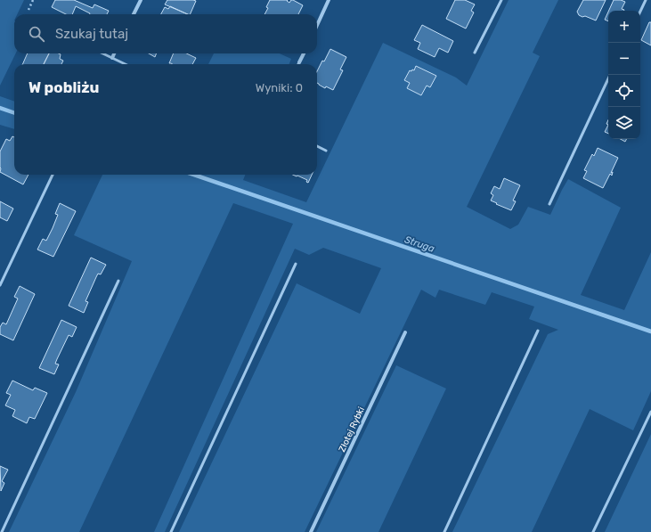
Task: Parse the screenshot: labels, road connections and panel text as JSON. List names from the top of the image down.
{
  "streets": {
    "street": ["Złotej Rybki"]
  },
  "water": ["Struga"],
  "page": {
    "map_buttons": ["+", "−"],
    "search": "Szukaj tutaj",
    "heading": ["W pobliżu", "Wyniki: 0"]
  }
}
